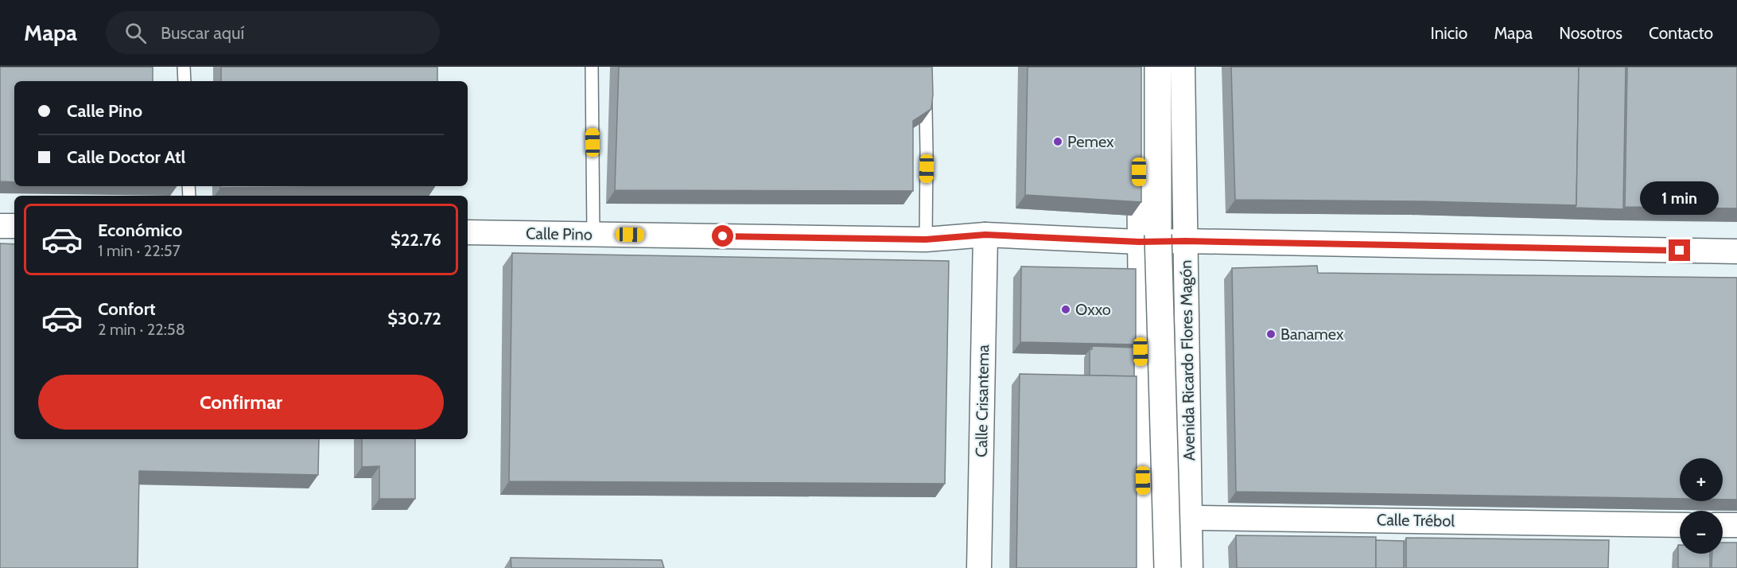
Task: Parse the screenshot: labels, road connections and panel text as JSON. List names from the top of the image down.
{
  "streets": {
    "main road": ["Avenida Ricardo Flores Magón"],
    "street": ["Calle Pino", "Calle Crisantema", "Calle Trébol"]
  },
  "crossings": [
    ["Calle Pino", "Avenida Ricardo Flores Magón"],
    ["Calle Pino", "Calle Crisantema"],
    ["Avenida Ricardo Flores Magón", "Calle Trébol"]
  ],
  "places": ["Pemex", "Oxxo", "Banamex"],
  "page": {
    "header": "Mapa",
    "search": "Buscar aquí",
    "nav": [
      "Inicio",
      "Mapa",
      "Nosotros",
      "Contacto"
    ],
    "banner": ["Calle Pino", "Calle Doctor Atl"],
    "bubble": "1 min",
    "list": [
      {
        "name": "Económico",
        "note": "1 min · 22:57",
        "value": "$22.76"
      },
      {
        "name": "Confort",
        "note": "2 min · 22:58",
        "value": "$30.72"
      }
    ],
    "buttons": "Confirmar",
    "map_buttons": ["+", "−"]
  }
}
